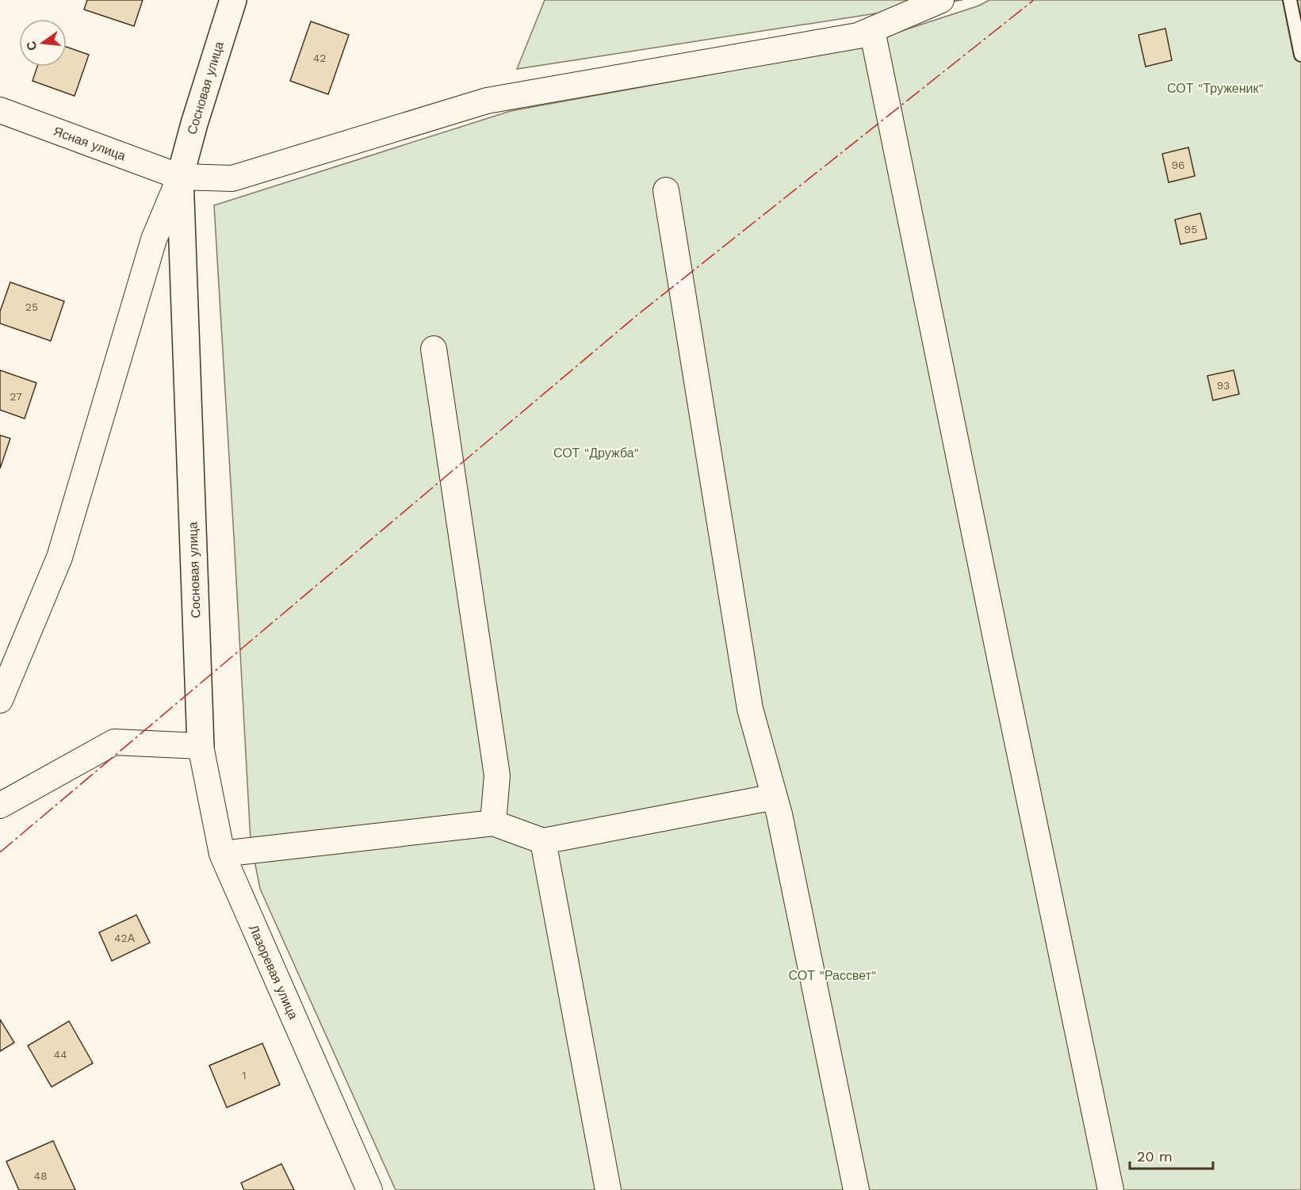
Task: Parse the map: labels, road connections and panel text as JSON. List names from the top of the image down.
{
  "streets": {
    "street": ["Сосновая улица", "Ясная улица", "Лазоревая улица"]
  },
  "crossings": [
    ["Сосновая улица", "Ясная улица"],
    ["Сосновая улица", "Лазоревая улица"]
  ],
  "parks": ["СОТ \"Труженик\"", "СОТ \"Дружба\"", "СОТ \"Рассвет\""],
  "house_numbers": [
    "42",
    "96",
    "95",
    "25",
    "93",
    "27",
    "42А",
    "44",
    "1",
    "48"
  ],
  "scale_bar": "20 m",
  "north": "left"
}
